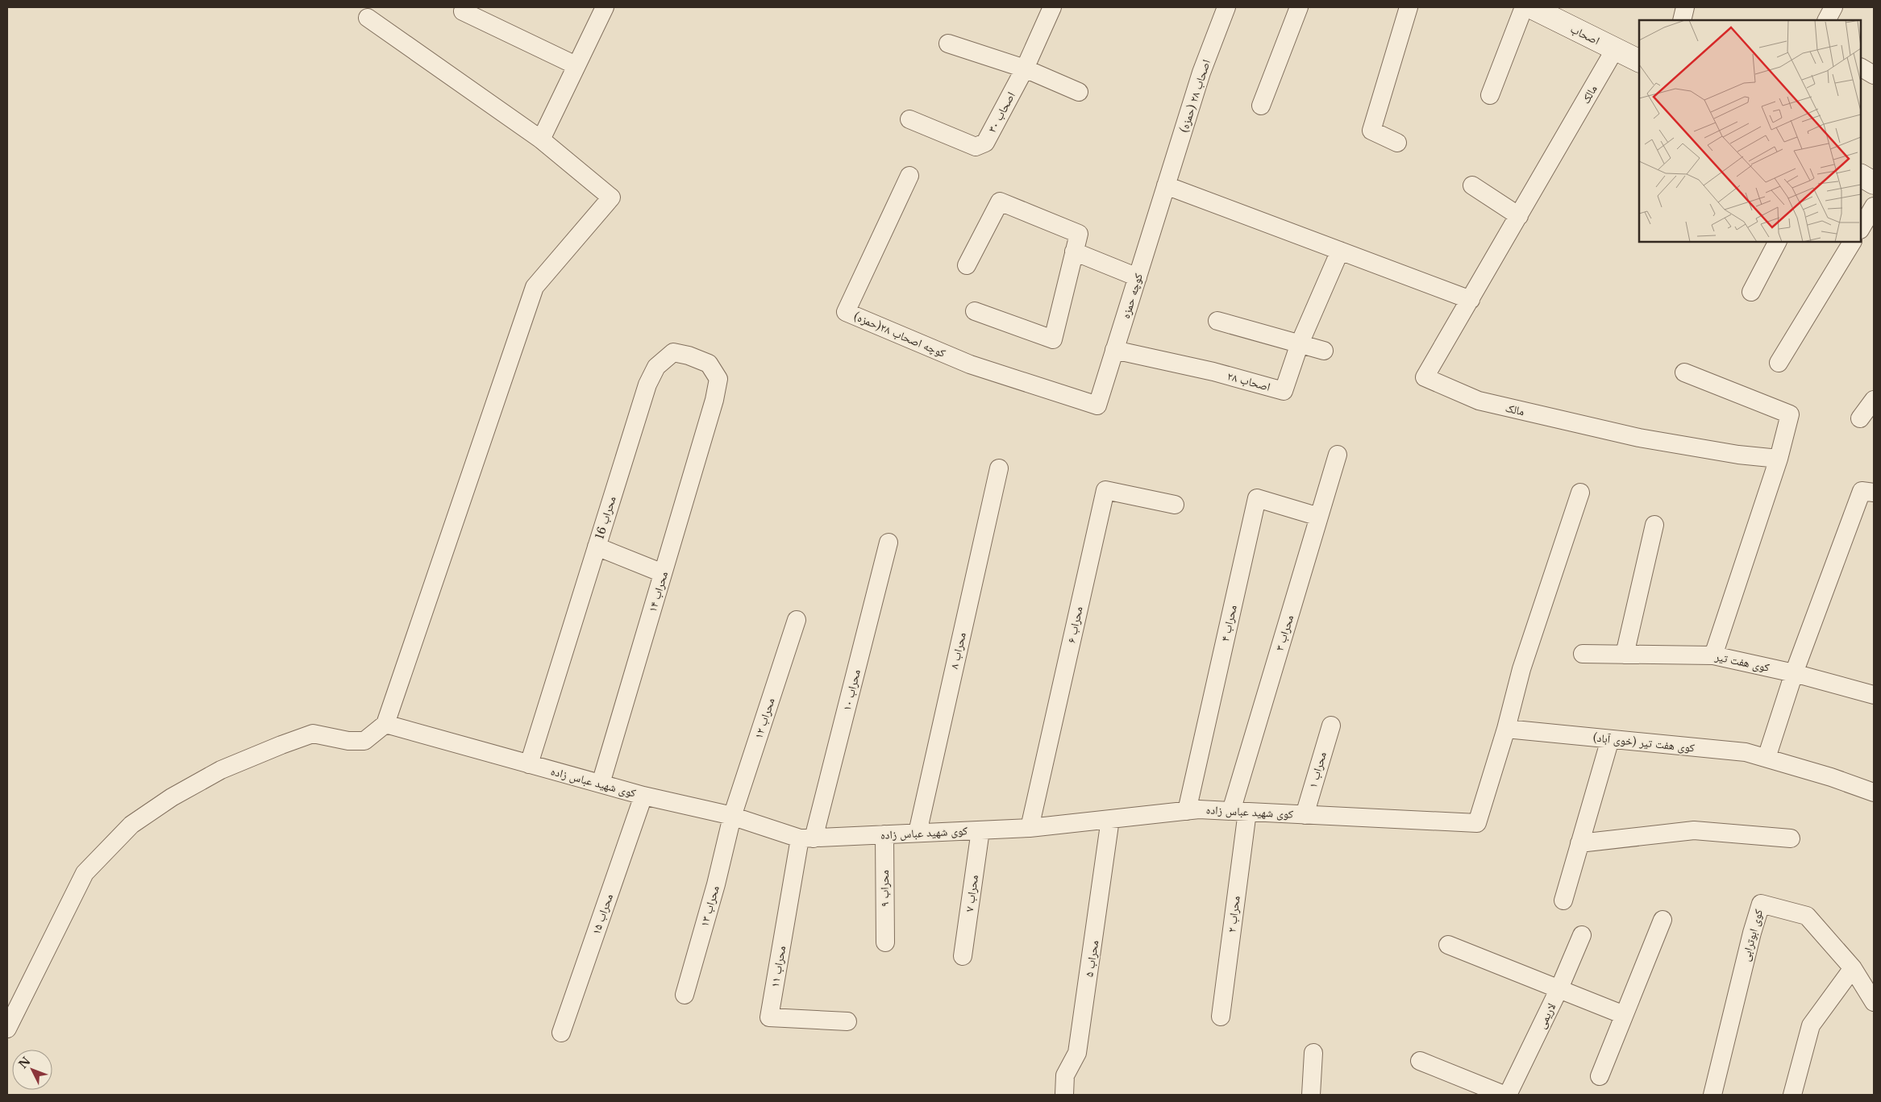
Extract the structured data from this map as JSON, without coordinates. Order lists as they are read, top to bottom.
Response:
{
  "streets": {
    "main road": ["اصحاب"],
    "street": [
      "مالک",
      "اصحاب ۲۸ (حمزه)",
      "اصحاب ۳۰",
      "کوچه حمزه",
      "کوچه اصحاب ۲۸(حمزه)",
      "اصحاب ۲۸",
      "محراب 16",
      "محراب ۱۴",
      "محراب ۴",
      "محراب ۶",
      "محراب ۳",
      "محراب ۸",
      "کوی هفت تیر",
      "محراب ۱۰",
      "محراب ۱۲",
      "کوی هفت تیر (خوی آباد)",
      "محراب ۱",
      "کوی شهید عباس زاده",
      "محراب ۹",
      "محراب ۷",
      "محراب ۱۳",
      "محراب ۱۵",
      "محراب ۲",
      "کوی ابوترابی",
      "محراب ۵",
      "محراب ۱۱",
      "لاریمی"
    ]
  },
  "crossings": [
    ["اصحاب", "مالک"],
    ["اصحاب ۲۸ (حمزه)", "کوچه حمزه"],
    ["کوچه حمزه", "کوچه اصحاب ۲۸(حمزه)"],
    ["کوچه حمزه", "اصحاب ۲۸"],
    ["محراب 16", "محراب ۱۴"],
    ["محراب 16", "کوی شهید عباس زاده"],
    ["محراب ۱۴", "کوی شهید عباس زاده"],
    ["محراب ۴", "محراب ۳"],
    ["محراب ۴", "کوی شهید عباس زاده"],
    ["محراب ۶", "کوی شهید عباس زاده"],
    ["محراب ۳", "کوی شهید عباس زاده"],
    ["محراب ۳", "محراب ۲"],
    ["محراب ۸", "کوی شهید عباس زاده"],
    ["محراب ۱۰", "کوی شهید عباس زاده"],
    ["محراب ۱۰", "محراب ۱۱"],
    ["محراب ۱۲", "کوی شهید عباس زاده"],
    ["محراب ۱۲", "محراب ۱۳"],
    ["کوی هفت تیر (خوی آباد)", "کوی شهید عباس زاده"],
    ["محراب ۱", "کوی شهید عباس زاده"],
    ["کوی شهید عباس زاده", "محراب ۹"],
    ["کوی شهید عباس زاده", "محراب ۷"],
    ["کوی شهید عباس زاده", "محراب ۱۳"],
    ["کوی شهید عباس زاده", "محراب ۱۵"],
    ["کوی شهید عباس زاده", "محراب ۲"],
    ["کوی شهید عباس زاده", "محراب ۵"],
    ["کوی شهید عباس زاده", "محراب ۱۱"]
  ],
  "north": "top left"
}
